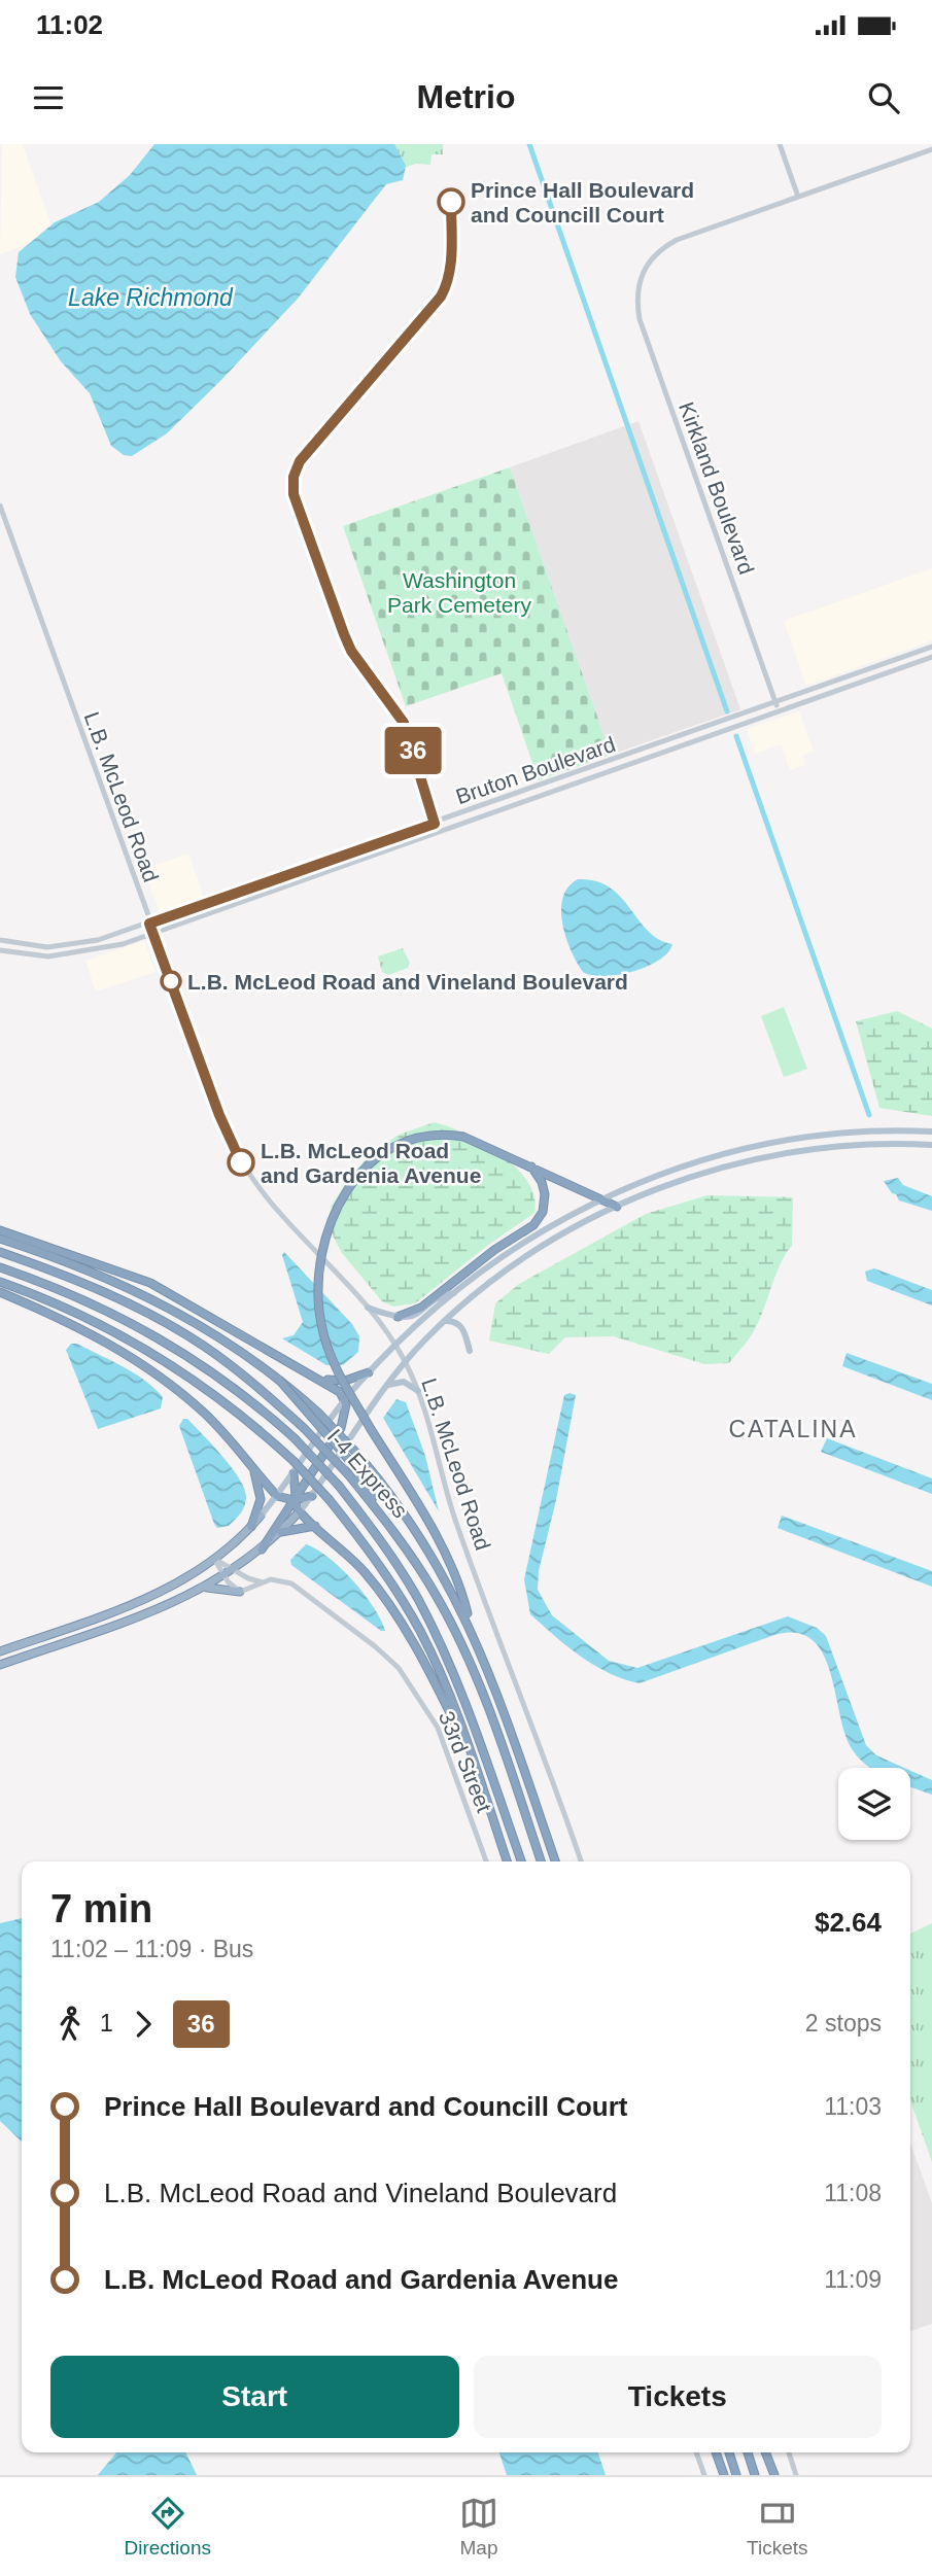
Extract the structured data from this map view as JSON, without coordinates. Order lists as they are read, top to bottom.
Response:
{
  "streets": {
    "highway": ["I-4 Express"],
    "street": [
      "Kirkland Boulevard",
      "Bruton Boulevard",
      "L.B. McLeod Road",
      "33rd Street"
    ]
  },
  "crossings": [
    ["Kirkland Boulevard", "Bruton Boulevard"],
    ["Bruton Boulevard", "L.B. McLeod Road"]
  ],
  "districts": ["CATALINA"],
  "water": ["Lake Richmond"],
  "parks": ["Washington Park Cemetery"],
  "places": ["Prince Hall Boulevard and Councill Court", "L.B. McLeod Road and Vineland Boulevard", "L.B. McLeod Road and Gardenia Avenue"],
  "lines": ["bus line 36"],
  "page": {
    "status": "11:02",
    "header": "Metrio",
    "on_map": "36",
    "heading": ["7 min", "11:02 – 11:09 · Bus", "$2.64"],
    "legs": ["1", "36", "2 stops"],
    "list": [
      {
        "name": "Prince Hall Boulevard and Councill Court",
        "value": "11:03"
      },
      {
        "name": "L.B. McLeod Road and Vineland Boulevard",
        "value": "11:08"
      },
      {
        "name": "L.B. McLeod Road and Gardenia Avenue",
        "value": "11:09"
      }
    ],
    "buttons": ["Start", "Tickets"],
    "tabs": ["Directions", "Map", "Tickets"]
  }
}
